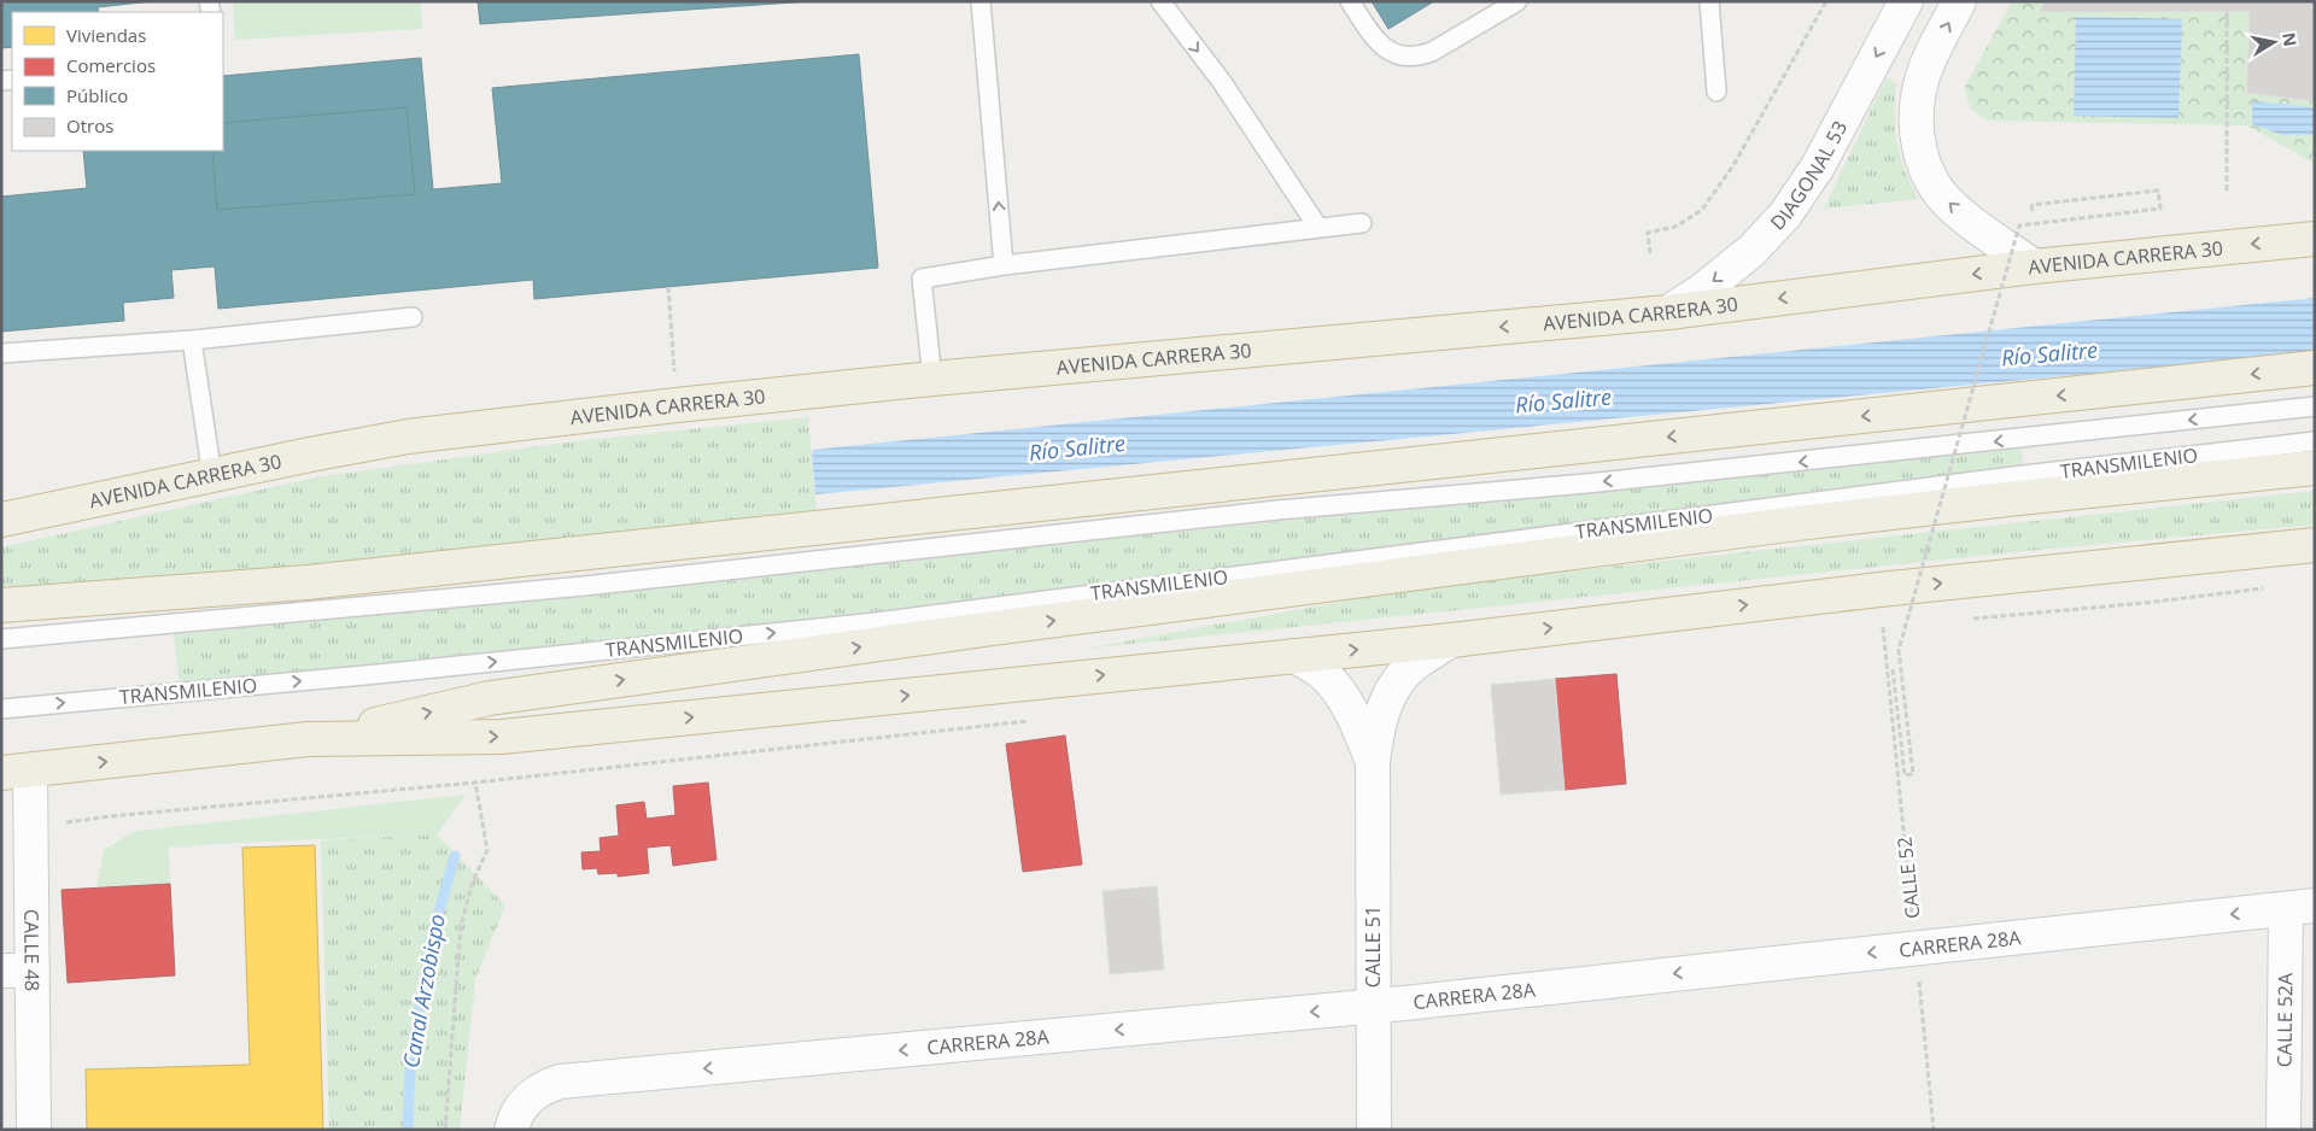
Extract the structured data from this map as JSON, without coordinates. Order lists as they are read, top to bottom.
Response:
{
  "streets": {
    "highway": ["AVENIDA CARRERA 30"],
    "street": [
      "DIAGONAL 53",
      "CARRERA 28A",
      "CALLE 51",
      "CALLE 48",
      "CALLE 52A"
    ],
    "lane": ["TRANSMILENIO"],
    "path": ["CALLE 52"]
  },
  "crossings": [
    ["DIAGONAL 53", "AVENIDA CARRERA 30"],
    ["CALLE 52", "CARRERA 28A"],
    ["CARRERA 28A", "CALLE 51"],
    ["CARRERA 28A", "CALLE 52A"]
  ],
  "one_way": ["DIAGONAL 53", "CARRERA 28A"],
  "water": ["Río Salitre", "Canal Arzobispo"],
  "legend": [
    "Viviendas",
    "Comercios",
    "Público",
    "Otros"
  ],
  "north": "right"
}
